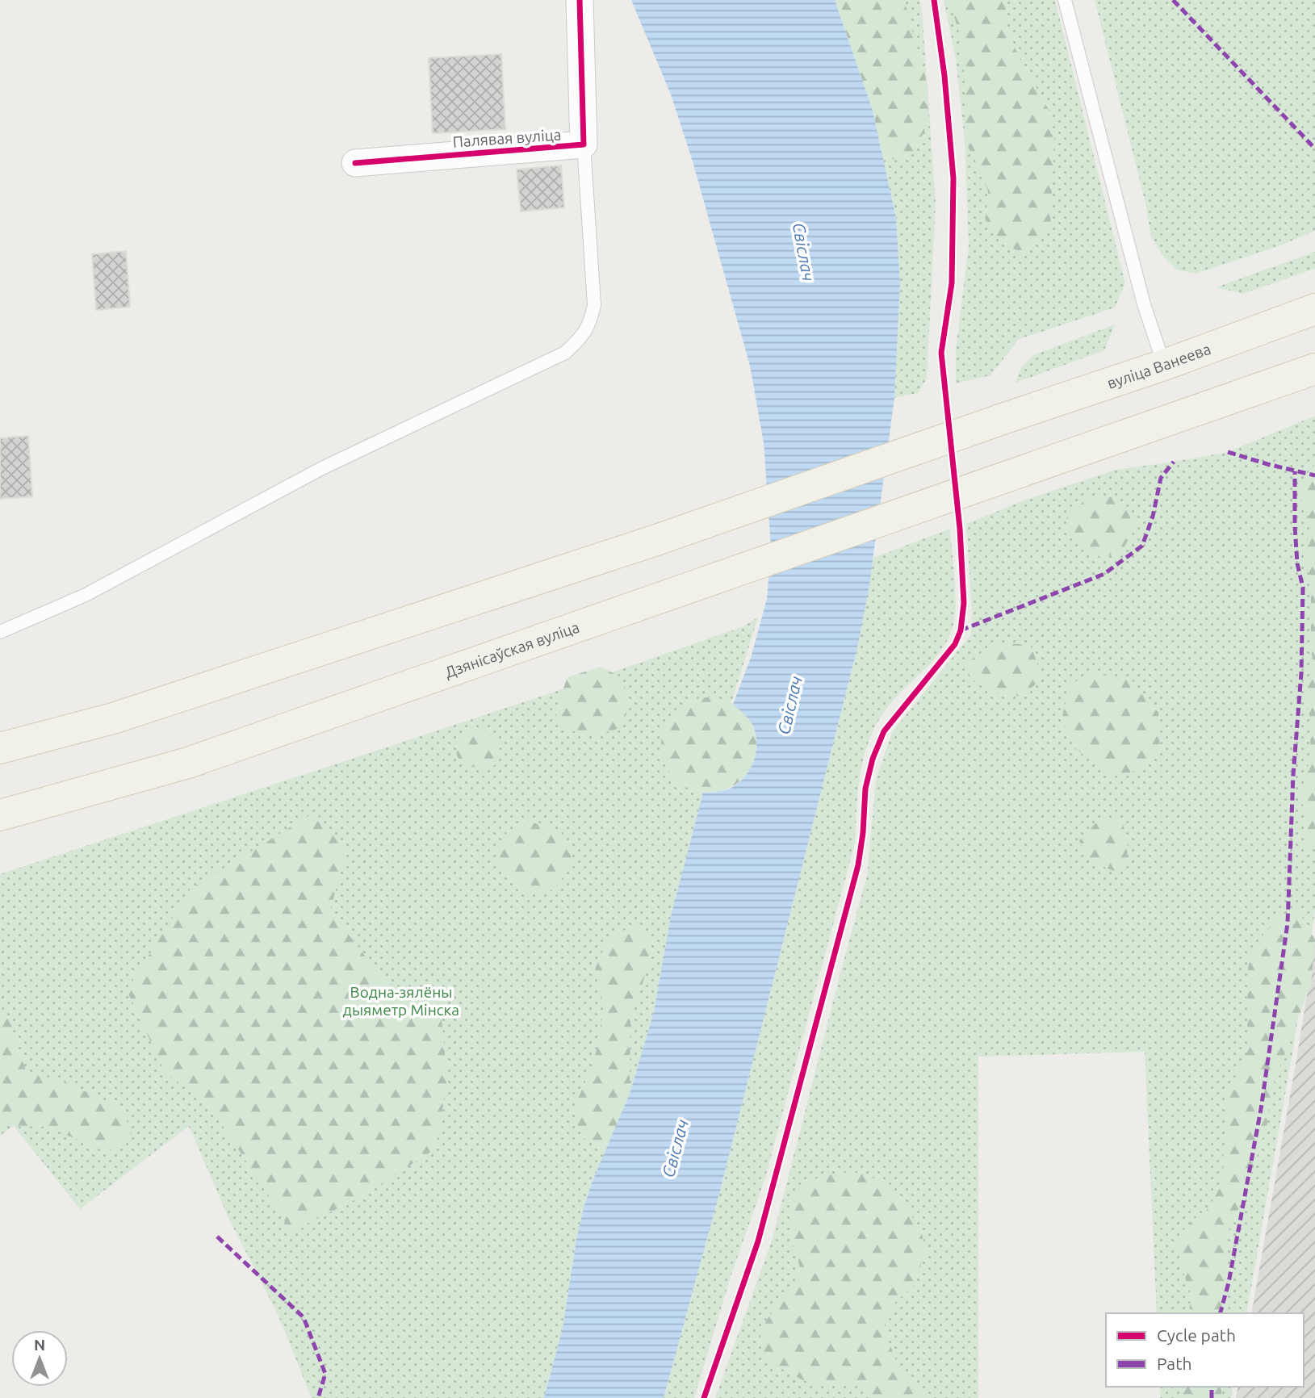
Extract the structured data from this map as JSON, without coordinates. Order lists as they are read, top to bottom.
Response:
{
  "streets": {
    "main road": ["вуліца Ванеева", "Дзянісаўская вуліца"],
    "street": ["Палявая вуліца"]
  },
  "water": ["Свіслач"],
  "parks": ["Водна-зялёны дыяметр Мінска"],
  "legend": ["Cycle path", "Path"],
  "north": "top"
}
